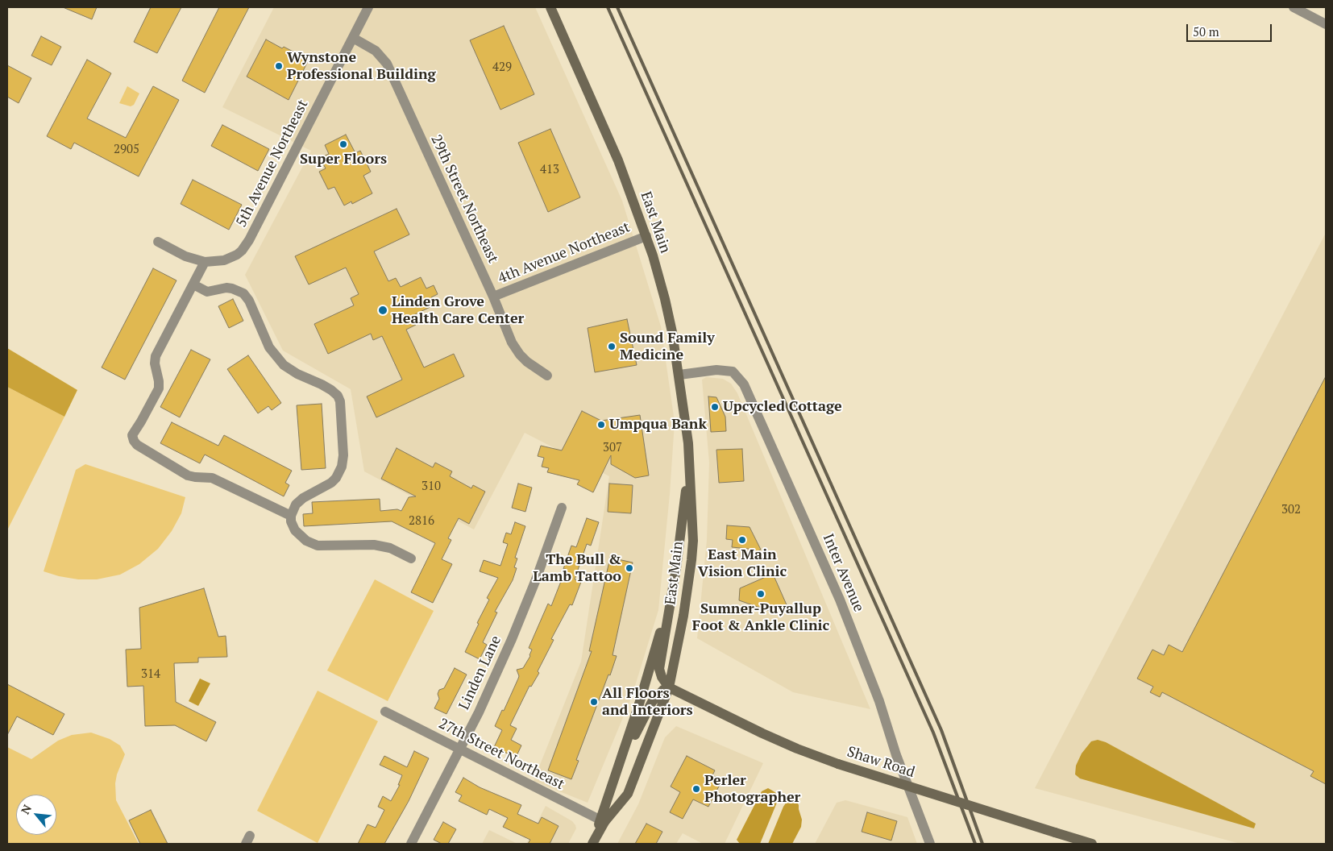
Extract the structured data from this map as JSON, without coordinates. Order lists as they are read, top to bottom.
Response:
{
  "streets": {
    "main road": ["East Main", "Shaw Road"],
    "street": [
      "5th Avenue Northeast",
      "29th Street Northeast",
      "4th Avenue Northeast",
      "Inter Avenue",
      "Linden Lane",
      "27th Street Northeast"
    ]
  },
  "crossings": [
    ["5th Avenue Northeast", "29th Street Northeast"],
    ["29th Street Northeast", "4th Avenue Northeast"],
    ["East Main", "4th Avenue Northeast"],
    ["East Main", "Inter Avenue"],
    ["East Main", "27th Street Northeast"],
    ["East Main", "Shaw Road"],
    ["Linden Lane", "27th Street Northeast"]
  ],
  "places": [
    "Wynstone Professional Building",
    "Super Floors",
    "Linden Grove Health Care Center",
    "Sound Family Medicine",
    "Upcycled Cottage",
    "Umpqua Bank",
    "East Main Vision Clinic",
    "The Bull & Lamb Tattoo",
    "Sumner-Puyallup Foot & Ankle Clinic",
    "All Floors and Interiors",
    "Perler Photographer"
  ],
  "house_numbers": [
    "429",
    "2905",
    "413",
    "307",
    "310",
    "302",
    "2816",
    "314"
  ],
  "scale_bar": "50 m",
  "north": "top left"
}
